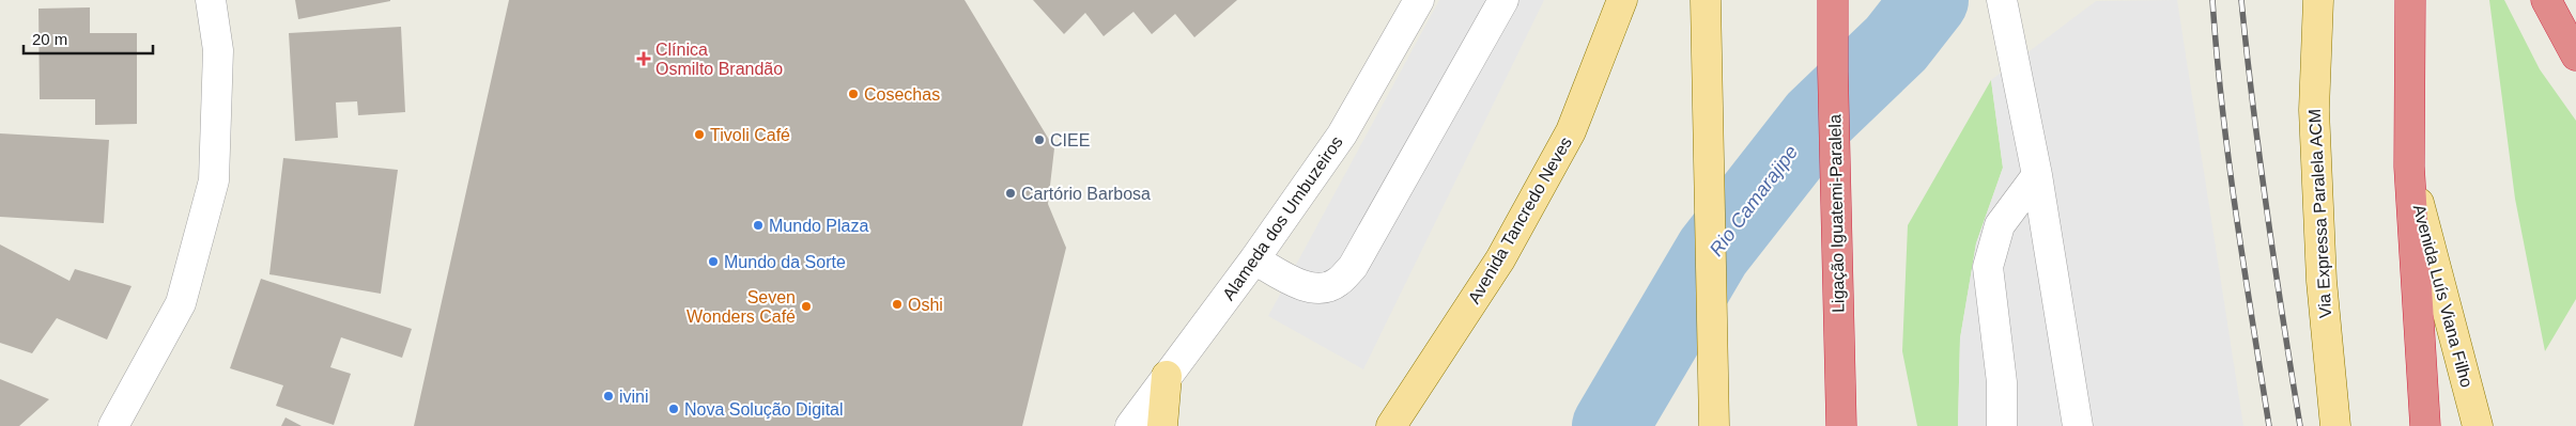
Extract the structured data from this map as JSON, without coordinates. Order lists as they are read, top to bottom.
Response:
{
  "streets": {
    "highway": ["Ligação Iguatemi-Paralela"],
    "main road": ["Via Expressa Paralela ACM", "Avenida Tancredo Neves", "Avenida Luís Viana Filho"],
    "street": ["Alameda dos Umbuzeiros"]
  },
  "water": ["Rio Camarajipe"],
  "places": {
    "health": ["Clínica Osmilto Brandão"],
    "other": [
      "Cosechas",
      "Tivoli Café",
      "CIEE",
      "Cartório Barbosa",
      "Mundo Plaza",
      "Mundo da Sorte",
      "Oshi",
      "Seven Wonders Café",
      "ivini",
      "Nova Solução Digital"
    ]
  },
  "scale_bar": "20 m"
}
